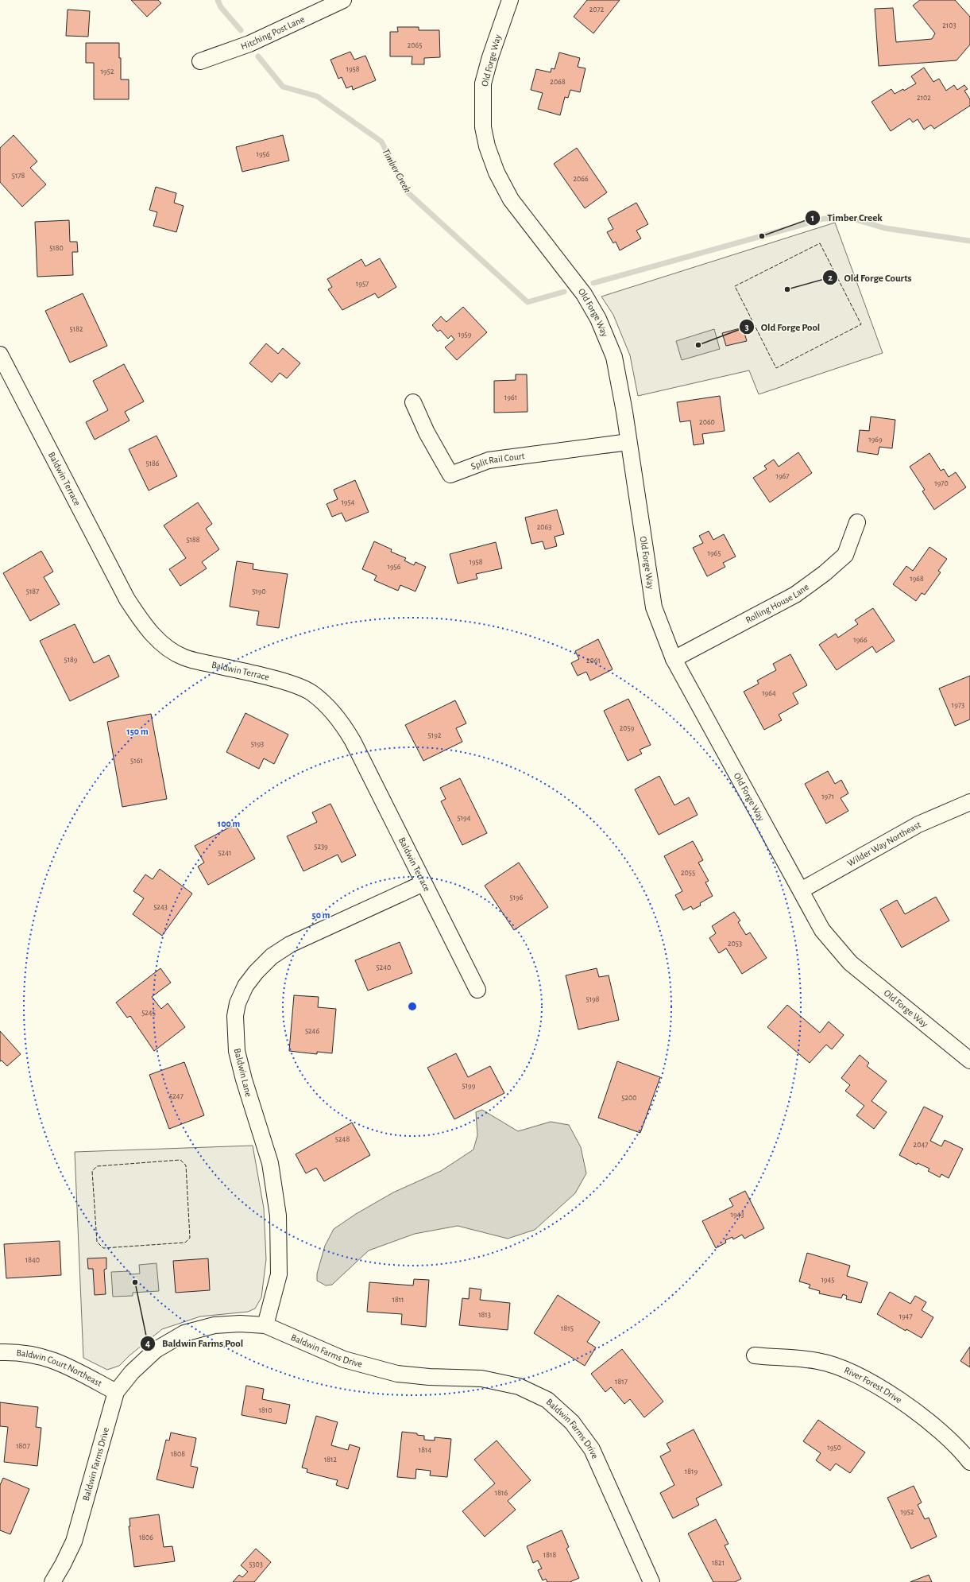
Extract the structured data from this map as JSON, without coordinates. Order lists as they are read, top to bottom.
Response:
{
  "streets": {
    "street": [
      "Hitching Post Lane",
      "Old Forge Way",
      "Split Rail Court",
      "Baldwin Terrace",
      "Rolling House Lane",
      "Wilder Way Northeast",
      "Baldwin Lane",
      "Baldwin Farms Drive",
      "Baldwin Court Northeast",
      "River Forest Drive"
    ]
  },
  "crossings": [
    ["Old Forge Way", "Split Rail Court"],
    ["Old Forge Way", "Rolling House Lane"],
    ["Old Forge Way", "Wilder Way Northeast"],
    ["Baldwin Terrace", "Baldwin Lane"],
    ["Baldwin Lane", "Baldwin Farms Drive"],
    ["Baldwin Farms Drive", "Baldwin Court Northeast"]
  ],
  "water": ["Timber Creek"],
  "places": [
    "Timber Creek",
    "Old Forge Courts",
    "Old Forge Pool",
    "Baldwin Farms Pool"
  ],
  "house_numbers": [
    "2072",
    "2103",
    "2065",
    "1958",
    "1952",
    "2068",
    "2102",
    "1956",
    "5178",
    "2066",
    "5180",
    "1957",
    "5182",
    "1959",
    "1961",
    "2060",
    "1969",
    "5186",
    "1967",
    "1970",
    "1954",
    "2063",
    "5188",
    "1965",
    "1958",
    "1956",
    "1968",
    "5187",
    "5190",
    "1966",
    "5189",
    "2061",
    "1964",
    "1973",
    "2059",
    "5192",
    "5193",
    "5161",
    "1971",
    "5194",
    "5239",
    "5241",
    "2055",
    "5196",
    "5243",
    "2053",
    "5240",
    "5198",
    "5245",
    "5246",
    "5199",
    "5247",
    "5200",
    "5248",
    "2047",
    "1943",
    "1840",
    "1945",
    "1811",
    "1813",
    "1947",
    "1815",
    "1817",
    "1810",
    "1807",
    "1950",
    "1814",
    "1808",
    "1812",
    "1819",
    "1816",
    "1952",
    "1806",
    "1818",
    "1821",
    "5303"
  ],
  "rings": ["150 m", "100 m", "50 m"]
}
